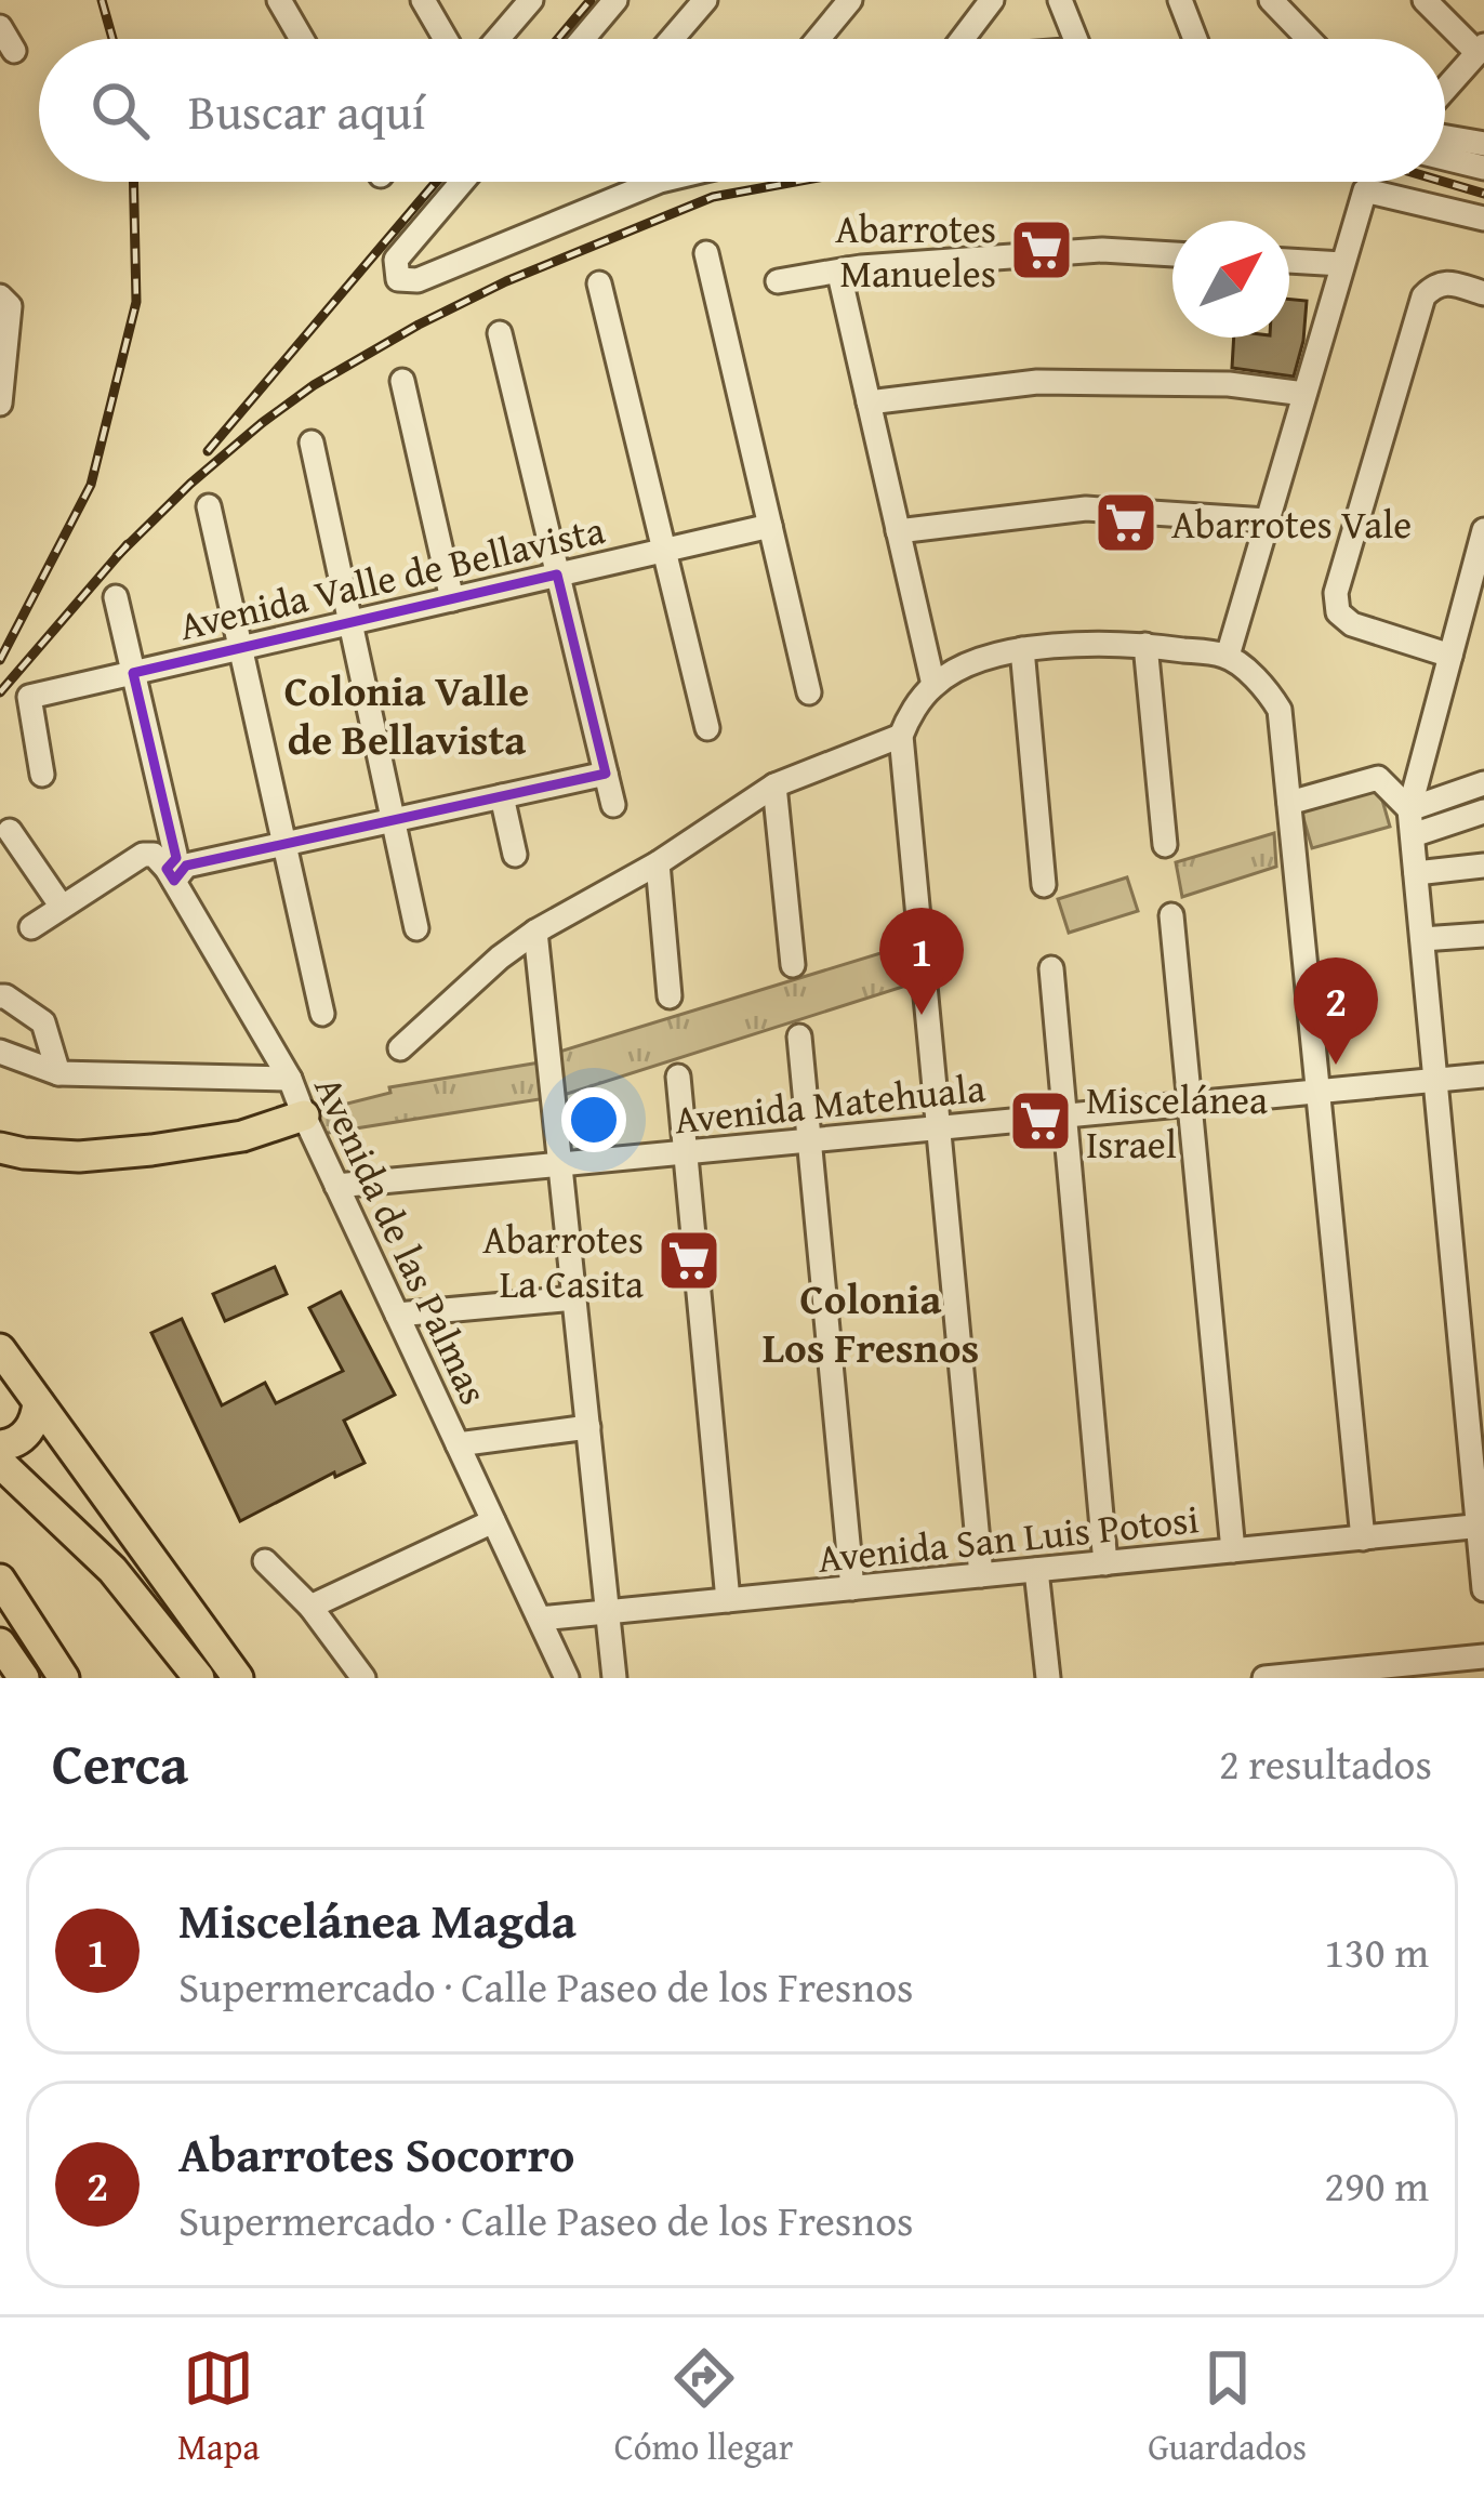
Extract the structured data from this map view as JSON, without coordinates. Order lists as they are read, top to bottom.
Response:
{
  "streets": {
    "street": [
      "Avenida Valle de Bellavista",
      "Avenida Matehuala",
      "Avenida de las Palmas",
      "Avenida San Luis Potosi"
    ]
  },
  "crossings": [
    ["Avenida Matehuala", "Avenida de las Palmas"],
    ["Avenida de las Palmas", "Avenida San Luis Potosi"]
  ],
  "districts": ["Colonia Valle de Bellavista", "Colonia Los Fresnos"],
  "places": {
    "supermarket": [
      "Abarrotes Manueles",
      "Abarrotes Vale",
      "Miscelánea Israel",
      "Abarrotes La Casita"
    ]
  },
  "north": "top right",
  "page": {
    "search": "Buscar aquí",
    "pins": ["1", "2"],
    "heading": ["Cerca", "2 resultados"],
    "list": [
      {
        "mark": "1",
        "name": "Miscelánea Magda",
        "note": "Supermercado · Calle Paseo de los Fresnos",
        "value": "130 m"
      },
      {
        "mark": "2",
        "name": "Abarrotes Socorro",
        "note": "Supermercado · Calle Paseo de los Fresnos",
        "value": "290 m"
      }
    ],
    "nav": ["Mapa", "Cómo llegar", "Guardados"]
  }
}
